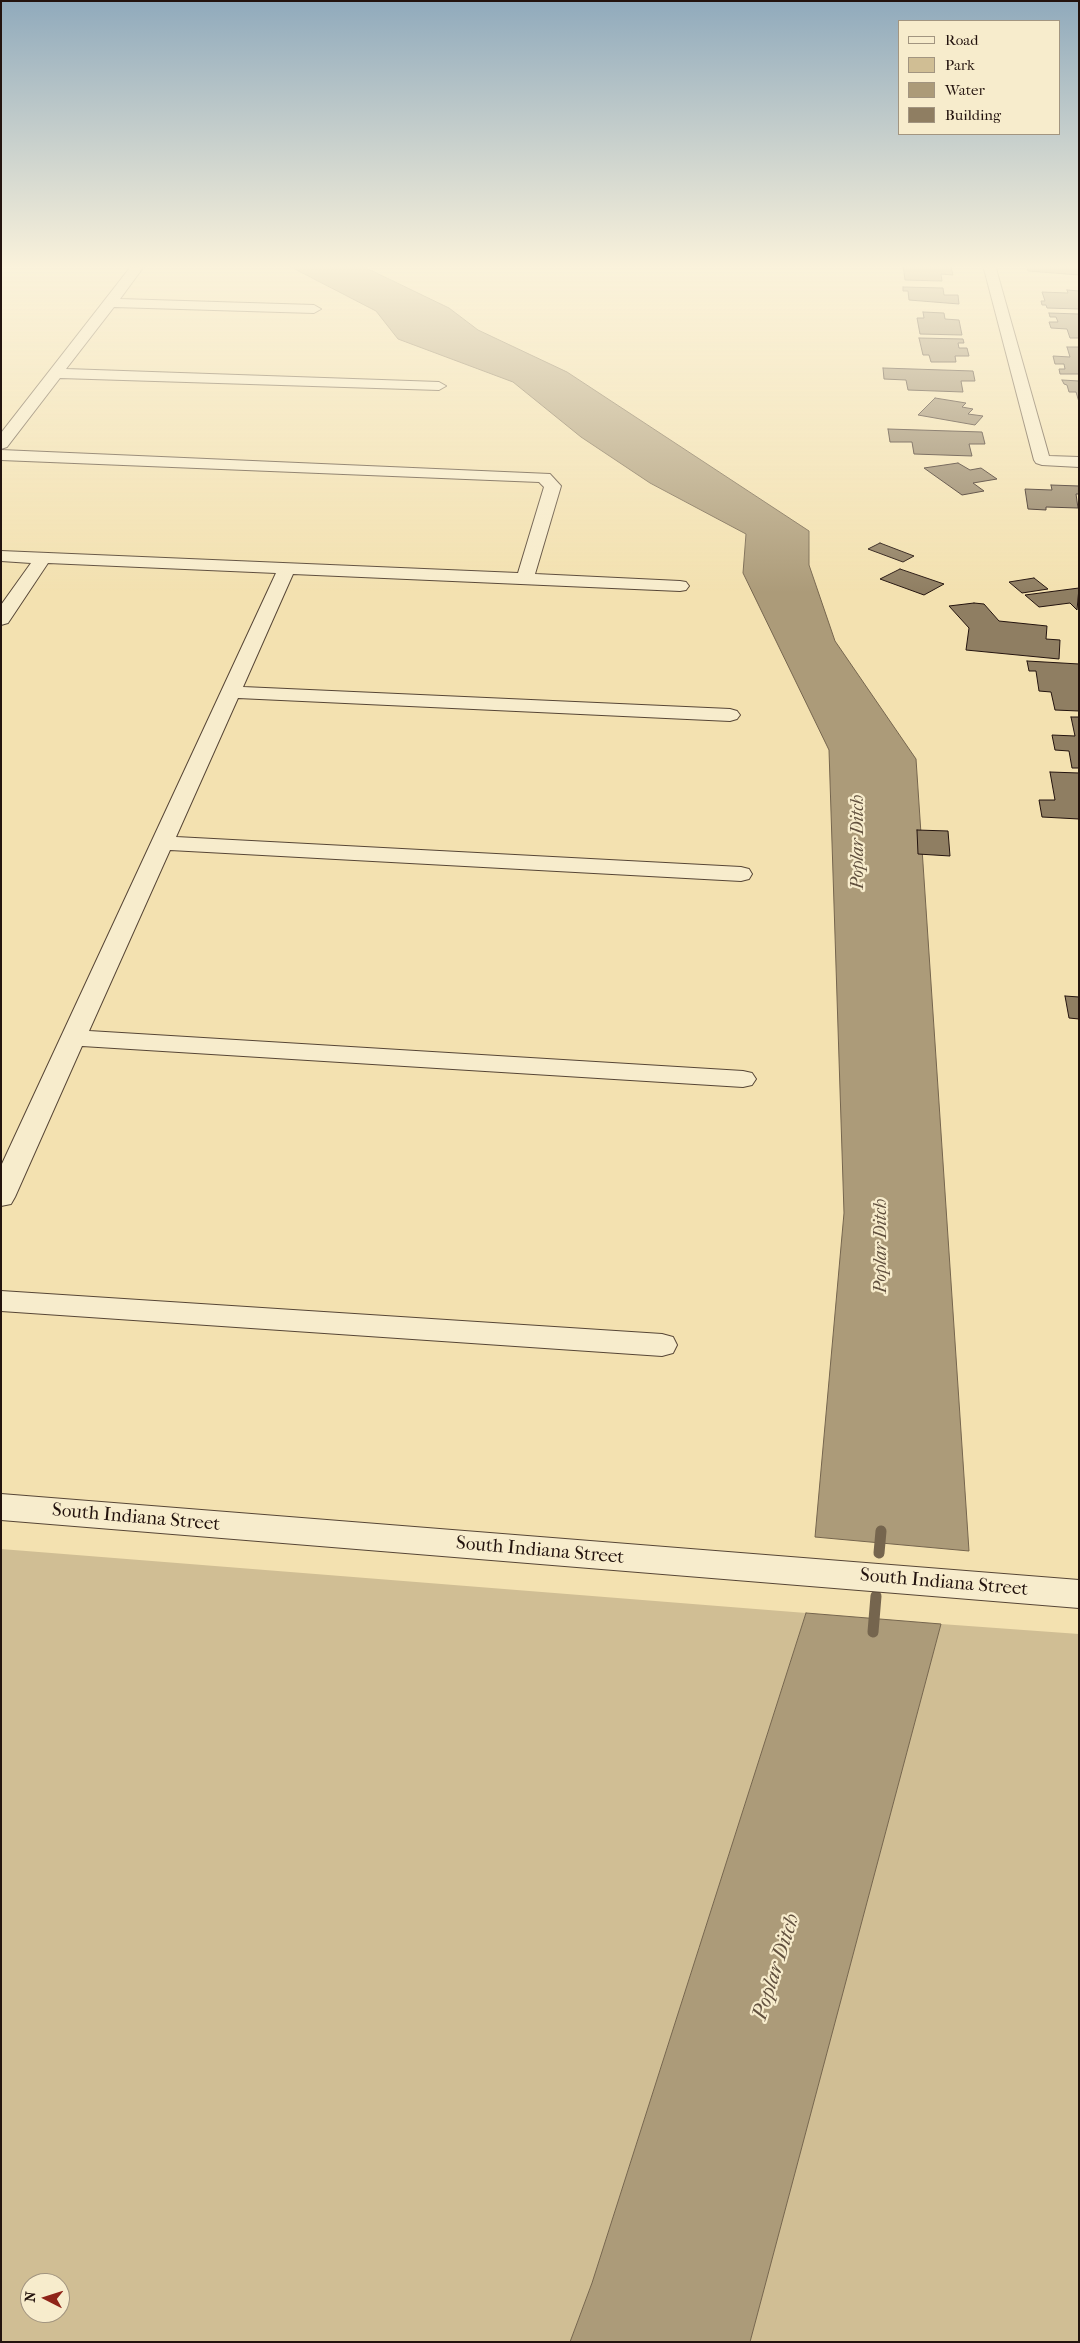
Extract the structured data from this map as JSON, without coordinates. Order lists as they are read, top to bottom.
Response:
{
  "streets": {
    "street": ["South Indiana Street"]
  },
  "water": ["Poplar Ditch"],
  "legend": [
    "Road",
    "Park",
    "Water",
    "Building"
  ],
  "north": "left"
}
